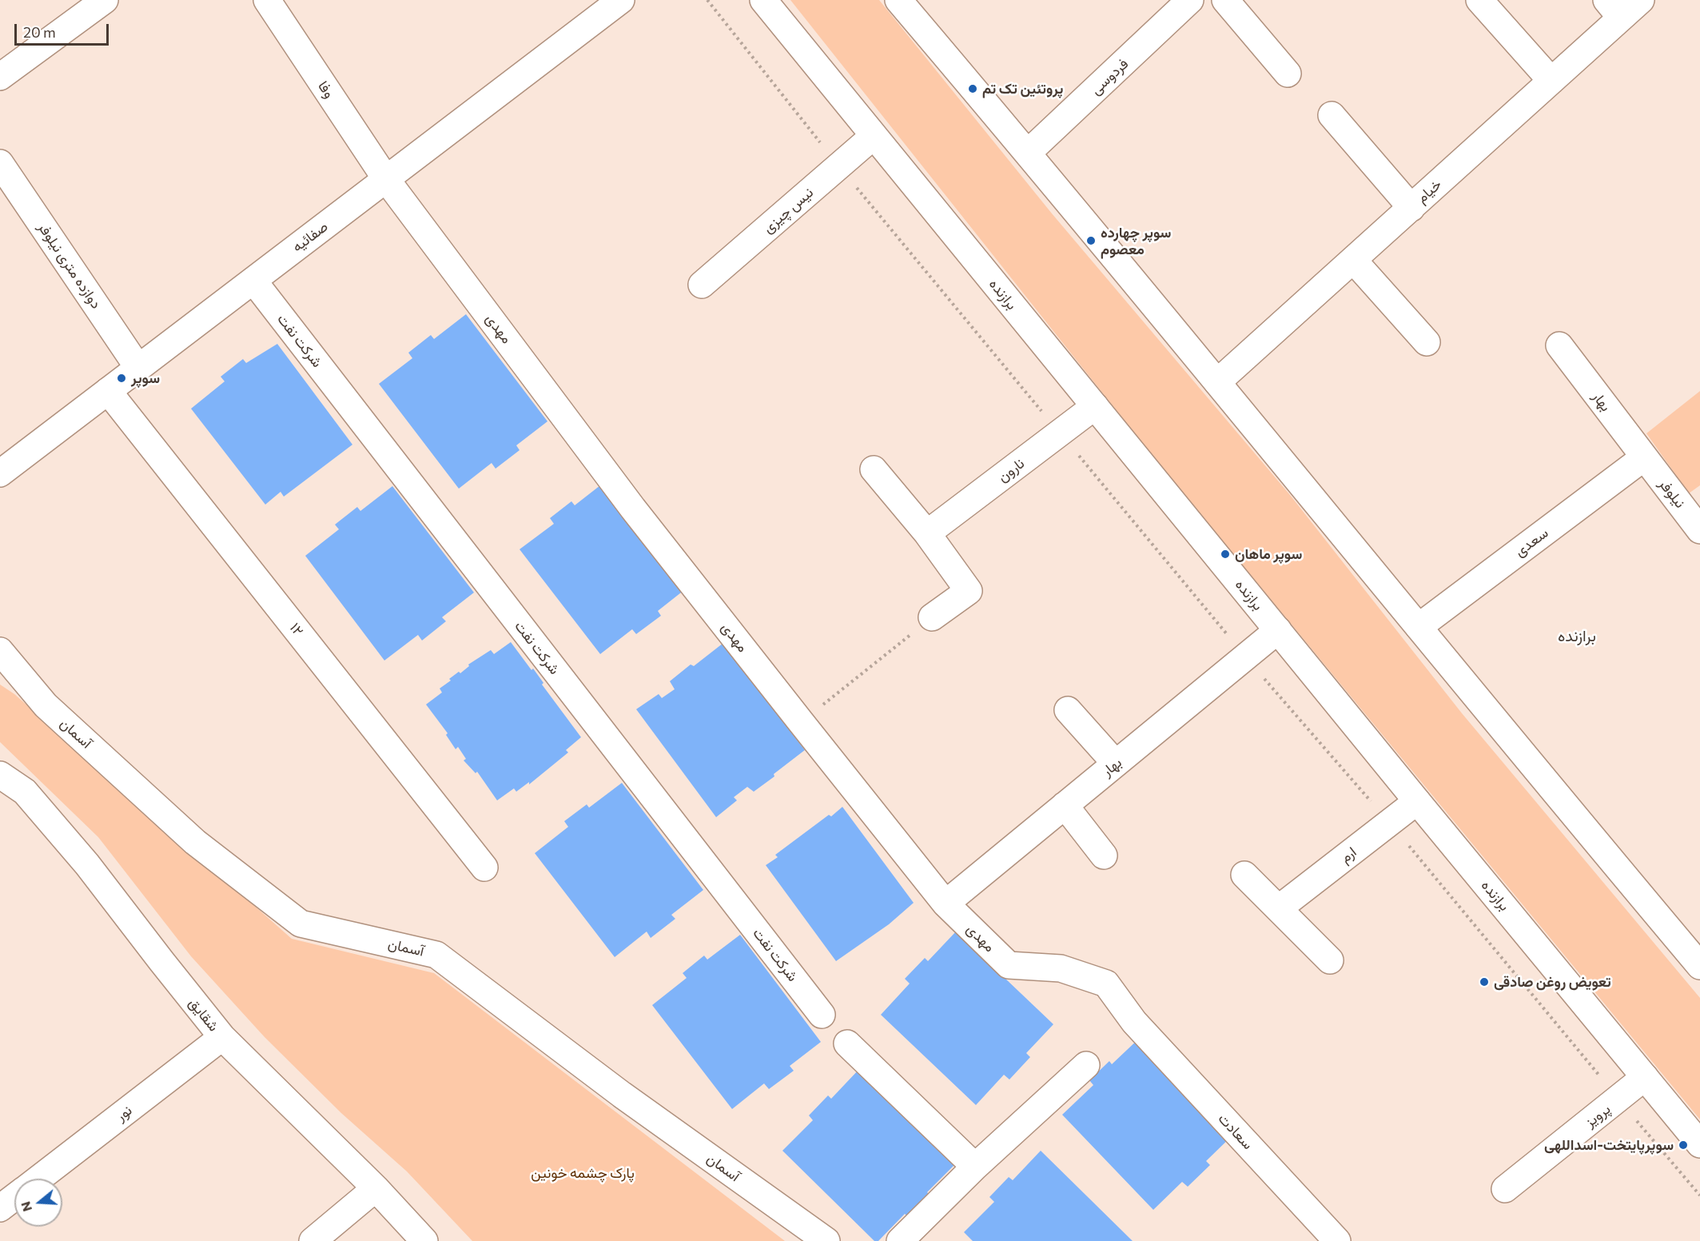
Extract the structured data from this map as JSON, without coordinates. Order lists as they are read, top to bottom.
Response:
{
  "streets": {
    "street": [
      "فردوسی",
      "وفا",
      "خیام",
      "نیس چیزی",
      "صفائیه",
      "دوازده متری نیلوفر",
      "برازنده",
      "مهدی",
      "شرکت نفت",
      "بهار",
      "نارون",
      "نیلوفر",
      "سعدی",
      "۱۲",
      "آسمان",
      "ارم",
      "شقایق",
      "نور",
      "پرویز",
      "سعادت"
    ]
  },
  "crossings": [
    ["وفا", "صفائیه"],
    ["وفا", "مهدی"],
    ["نیس چیزی", "برازنده"],
    ["صفائیه", "دوازده متری نیلوفر"],
    ["صفائیه", "مهدی"],
    ["صفائیه", "شرکت نفت"],
    ["صفائیه", "۱۲"],
    ["برازنده", "بهار"],
    ["برازنده", "نارون"],
    ["برازنده", "ارم"],
    ["برازنده", "پرویز"],
    ["مهدی", "بهار"],
    ["مهدی", "سعادت"],
    ["بهار", "نیلوفر"],
    ["بهار", "سعدی"],
    ["نیلوفر", "سعدی"],
    ["شقایق", "نور"]
  ],
  "districts": ["برازنده"],
  "parks": ["پارک چشمه خونین"],
  "places": [
    "پروتئین تک تم",
    "سوپر چهارده معصوم",
    "سوپر",
    "سوپر ماهان",
    "تعویض روغن صادقی",
    "سوپرپایتخت-اسداللهی"
  ],
  "scale_bar": "20 m",
  "north": "left"
}
